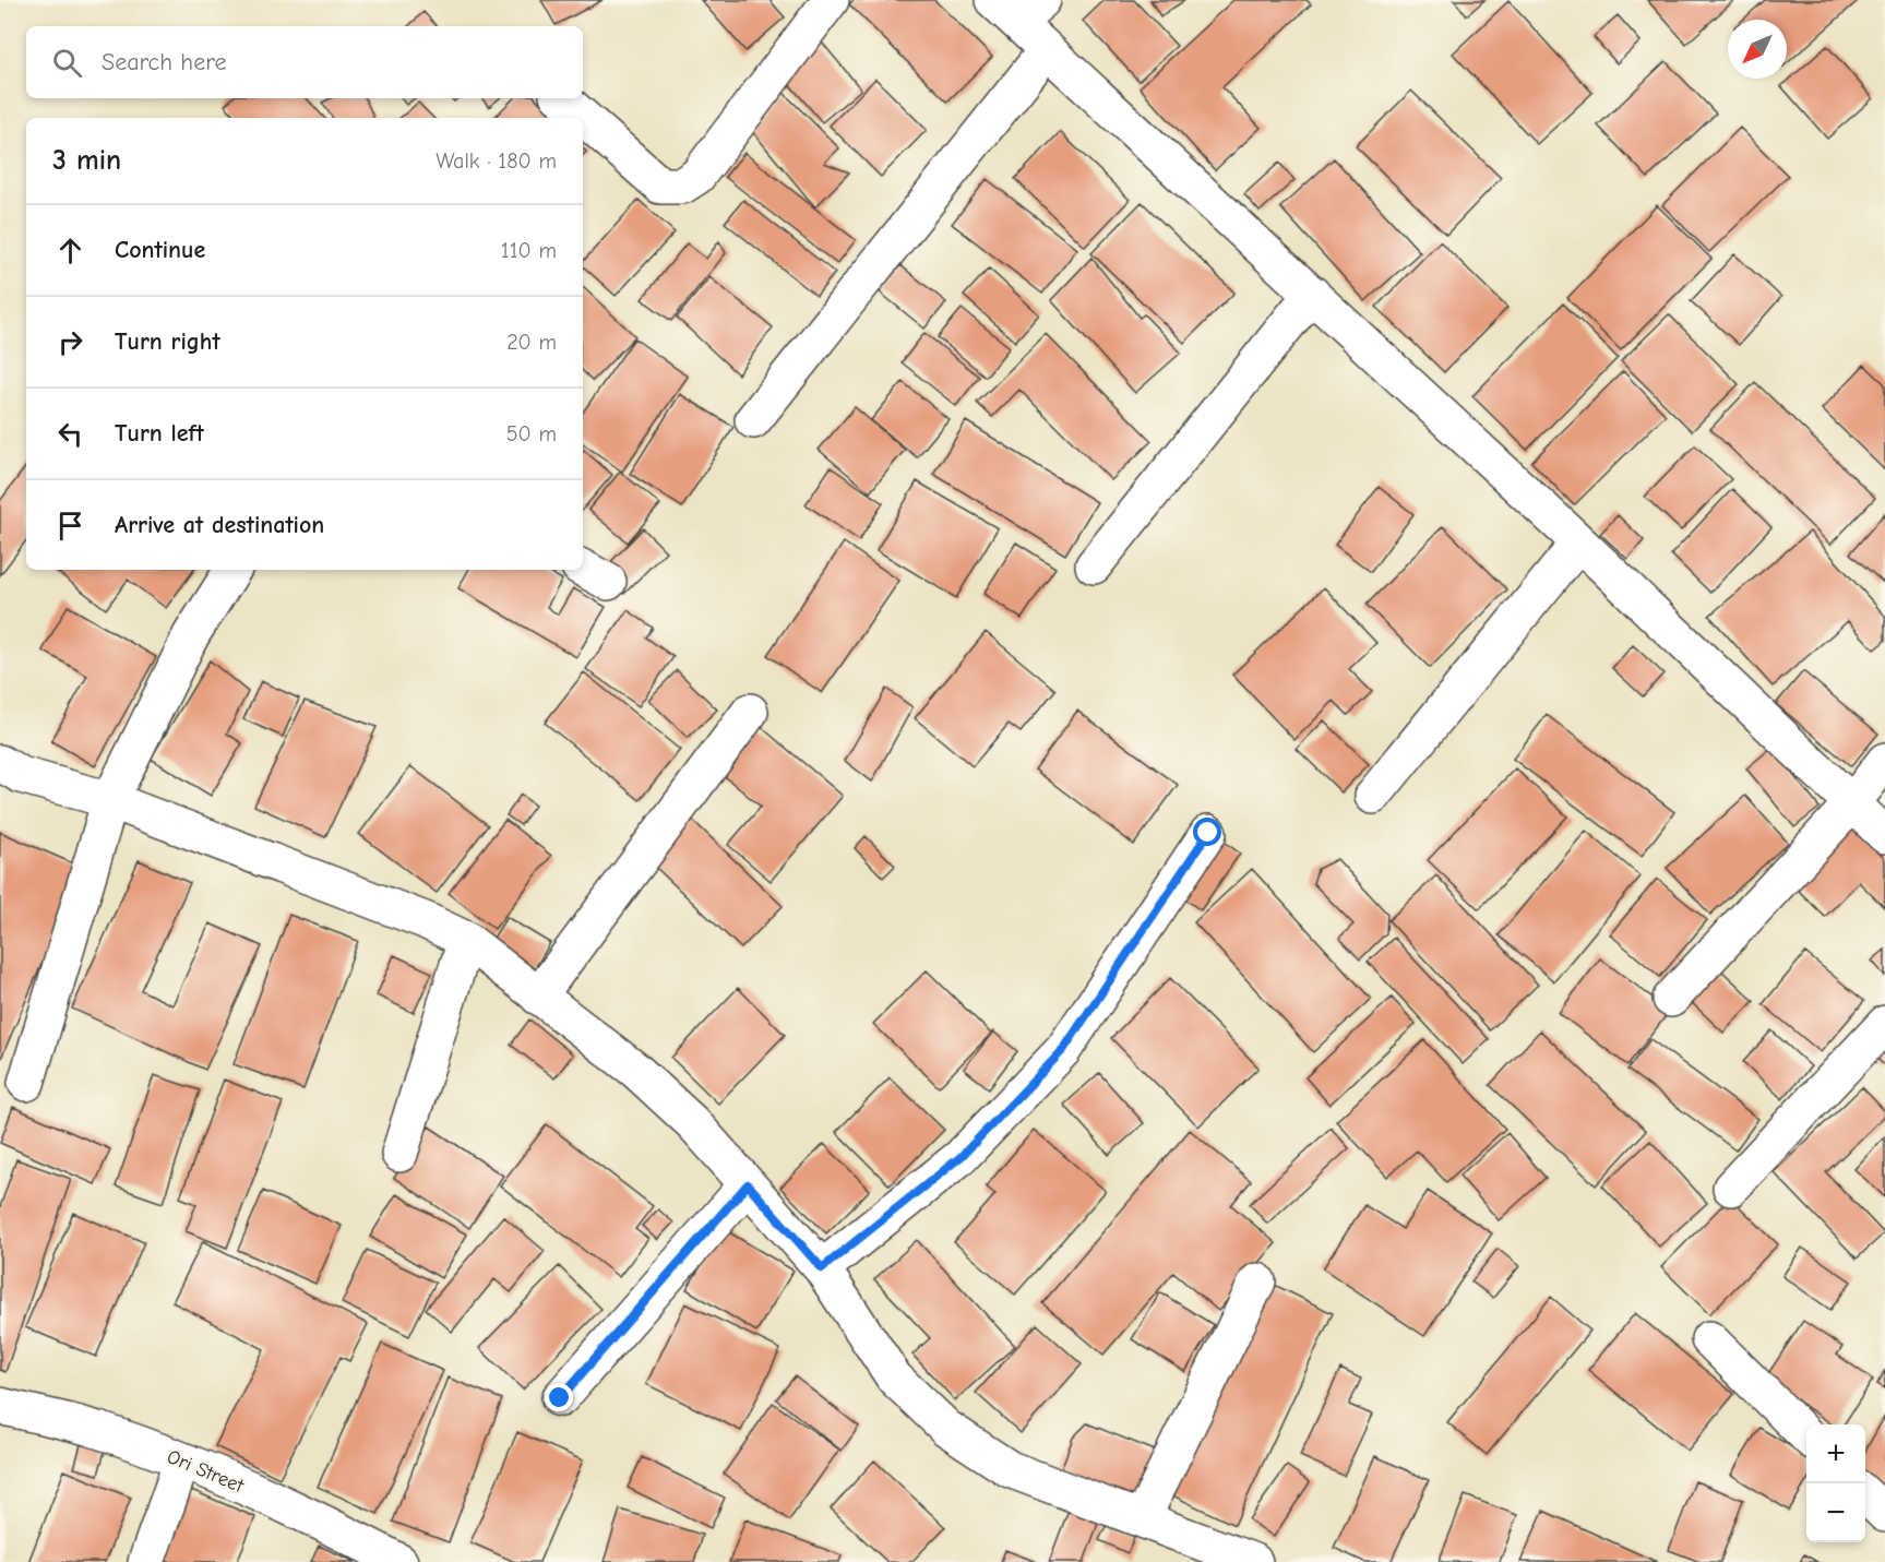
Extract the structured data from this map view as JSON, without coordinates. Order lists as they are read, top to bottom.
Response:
{
  "streets": {
    "street": ["Ori Street"]
  },
  "north": "bottom left",
  "page": {
    "search": "Search here",
    "heading": ["3 min", "Walk · 180 m"],
    "list": [
      ["Continue", "110 m"],
      ["Turn right", "20 m"],
      ["Turn left", "50 m"],
      "Arrive at destination"
    ],
    "map_buttons": ["+", "−"]
  }
}
